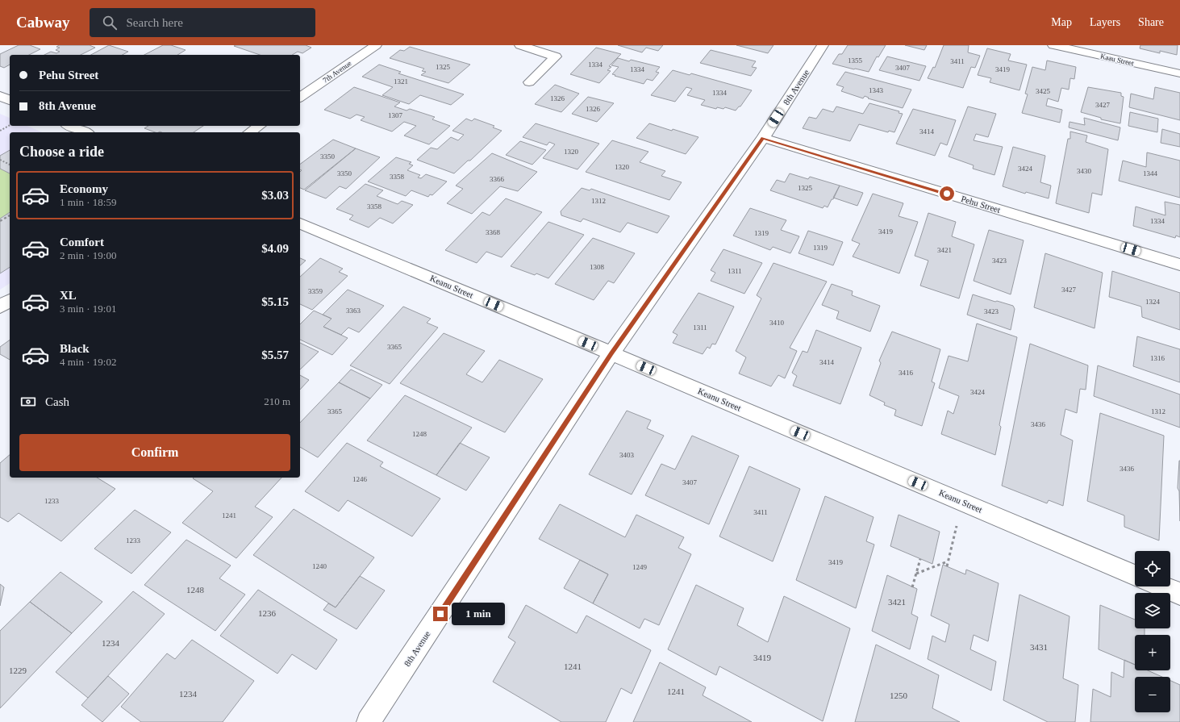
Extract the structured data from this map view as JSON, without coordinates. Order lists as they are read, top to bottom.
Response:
{
  "streets": {
    "street": [
      "Kaau Street",
      "7th Avenue",
      "8th Avenue",
      "Pehu Street",
      "Keanu Street"
    ]
  },
  "crossings": [
    ["8th Avenue", "Pehu Street"],
    ["8th Avenue", "Keanu Street"]
  ],
  "house_numbers": [
    "1355",
    "3411",
    "1334",
    "1325",
    "3407",
    "1334",
    "3419",
    "1321",
    "1343",
    "3425",
    "1334",
    "1326",
    "3427",
    "1326",
    "1307",
    "3414",
    "1320",
    "3350",
    "1320",
    "3424",
    "3430",
    "3350",
    "1344",
    "3358",
    "3366",
    "1325",
    "1312",
    "3358",
    "1334",
    "3419",
    "3368",
    "1319",
    "1319",
    "3421",
    "3423",
    "1308",
    "1311",
    "3427",
    "3359",
    "1324",
    "3363",
    "3423",
    "3410",
    "1311",
    "3365",
    "1316",
    "3414",
    "3416",
    "3424",
    "3365",
    "1312",
    "3436",
    "1248",
    "3403",
    "3436",
    "1246",
    "3407",
    "1233",
    "3411",
    "1241",
    "1233",
    "3419",
    "1240",
    "1249",
    "1248",
    "3421",
    "1236",
    "1234",
    "3431",
    "3419",
    "1241",
    "1229",
    "1241",
    "1234",
    "1250"
  ],
  "page": {
    "header": "Cabway",
    "search": "Search here",
    "nav": ["Map", "Layers", "Share"],
    "banner": ["Pehu Street", "8th Avenue"],
    "heading": "Choose a ride",
    "list": [
      {
        "name": "Economy",
        "note": "1 min · 18:59",
        "value": "$3.03"
      },
      {
        "name": "Comfort",
        "note": "2 min · 19:00",
        "value": "$4.09"
      },
      {
        "name": "XL",
        "note": "3 min · 19:01",
        "value": "$5.15"
      },
      {
        "name": "Black",
        "note": "4 min · 19:02",
        "value": "$5.57"
      }
    ],
    "pay": ["Cash", "210 m"],
    "buttons": "Confirm",
    "map_buttons": ["+", "−"],
    "bubble": "1 min"
  }
}
